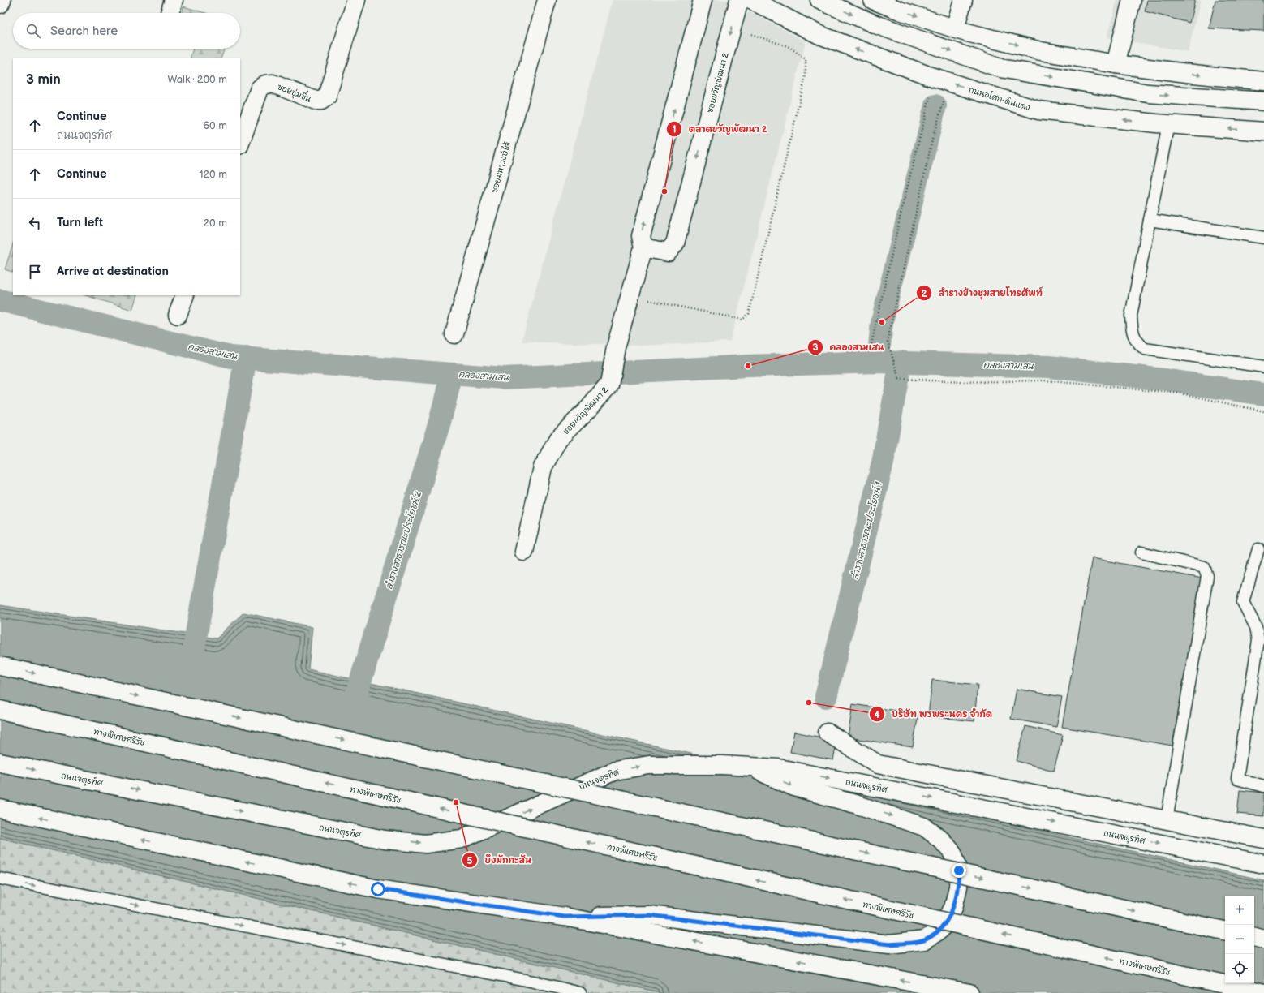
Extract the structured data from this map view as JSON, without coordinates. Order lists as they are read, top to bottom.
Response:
{
  "streets": {
    "main road": [
      "ซอยขวัญพัฒนา 2",
      "ซอยชุ่มชื่น",
      "ถนนอโศก-ดินแดง",
      "ซอยมหาวงษ์ใต้",
      "ทางพิเศษศรีรัช",
      "ถนนจตุรทิศ"
    ]
  },
  "water": ["คลองสามเสน", "ลํารางสาธารณะประโยชน์ 1", "ลํารางสาธารณะประโยชน์ 2"],
  "places": [
    "ตลาดขวัญพัฒนา 2",
    "ลำรางข้างชุมสายโทรศัพท์",
    "คลองสามเสน",
    "บริษัท พรพระนคร จำกัด",
    "บึงมักกะสัน"
  ],
  "page": {
    "search": "Search here",
    "heading": ["3 min", "Walk · 200 m"],
    "list": [
      ["Continue", "ถนนจตุรทิศ", "60 m"],
      ["Continue", "120 m"],
      ["Turn left", "20 m"],
      "Arrive at destination"
    ],
    "map_buttons": ["+", "−"]
  }
}
